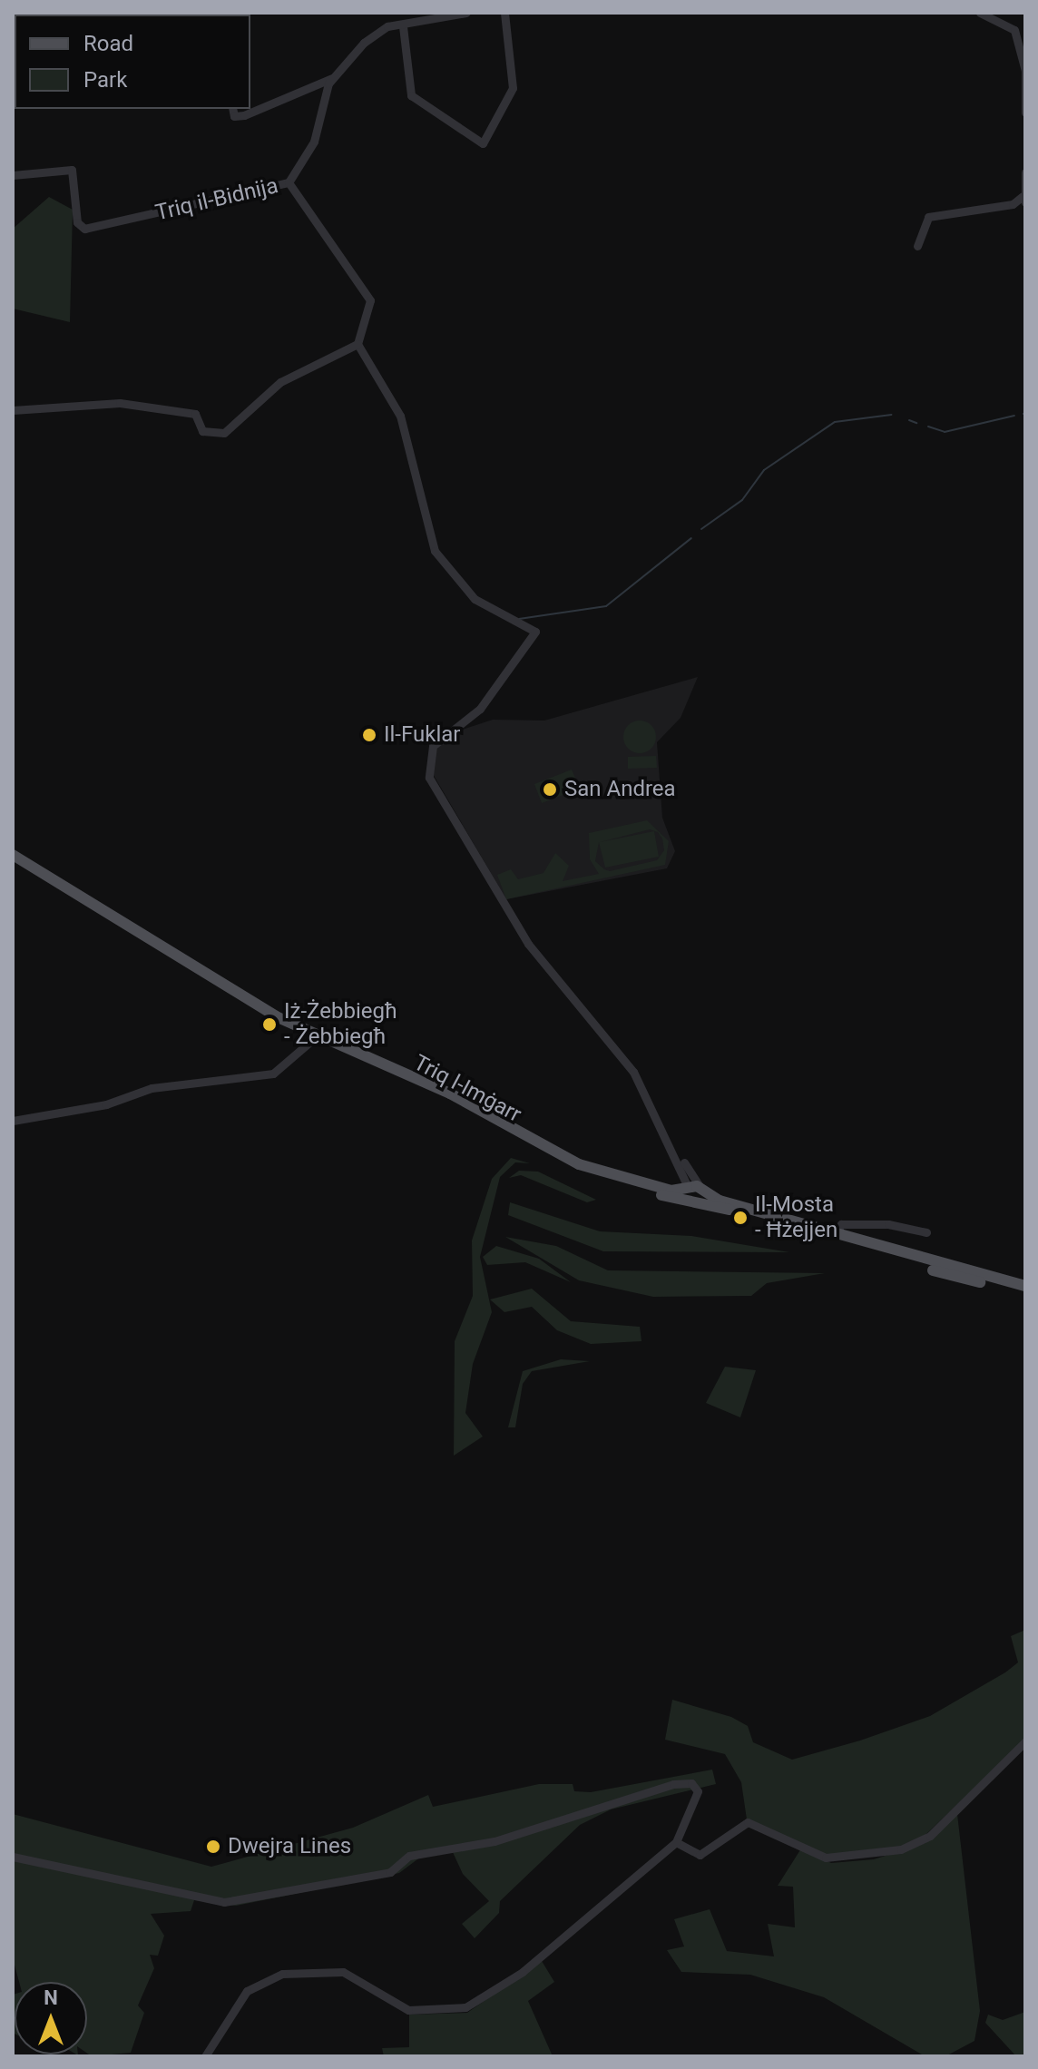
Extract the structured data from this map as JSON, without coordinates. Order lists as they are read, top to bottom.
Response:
{
  "streets": {
    "main road": ["Triq l-Imġarr"],
    "street": ["Triq il-Bidnija"]
  },
  "places": [
    "Il-Fuklar",
    "San Andrea",
    "Iż-Żebbiegħ - Żebbiegħ",
    "Il-Mosta - Ħżejjen",
    "Dwejra Lines"
  ],
  "legend": ["Road", "Park"],
  "north": "top"
}
